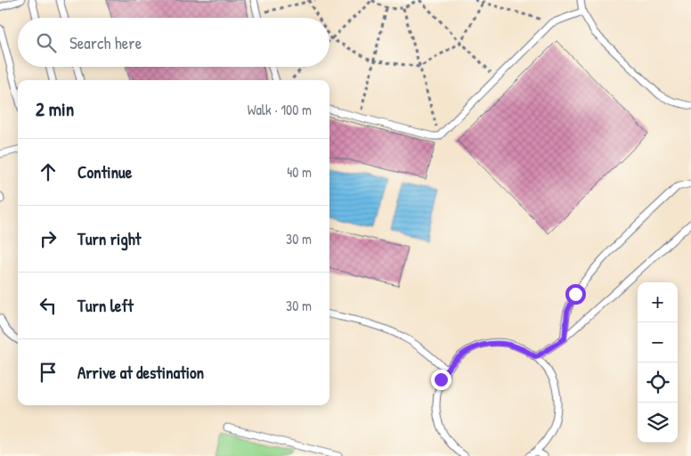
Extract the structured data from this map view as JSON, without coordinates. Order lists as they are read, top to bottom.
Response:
{
  "page": {
    "search": "Search here",
    "heading": ["2 min", "Walk · 100 m"],
    "list": [
      ["Continue", "40 m"],
      ["Turn right", "30 m"],
      ["Turn left", "30 m"],
      "Arrive at destination"
    ],
    "map_buttons": ["+", "−"]
  }
}
